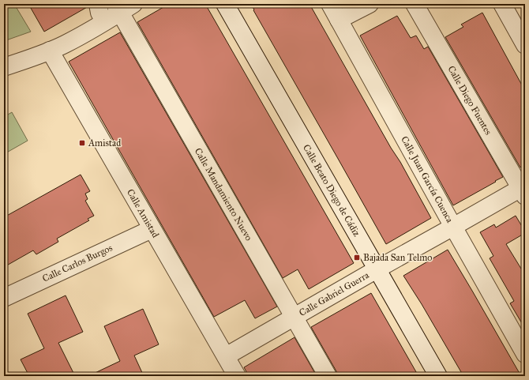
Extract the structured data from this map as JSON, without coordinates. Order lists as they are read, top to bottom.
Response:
{
  "streets": {
    "street": [
      "Calle Diego Fuentes",
      "Calle Juan García Cuenca",
      "Calle Beato Diego de Cádiz",
      "Calle Mandamiento Nuevo",
      "Calle Amistad",
      "Calle Carlos Burgos",
      "Calle Gabriel Guerra"
    ]
  },
  "crossings": [
    ["Calle Diego Fuentes", "Calle Gabriel Guerra"],
    ["Calle Juan García Cuenca", "Calle Gabriel Guerra"],
    ["Calle Beato Diego de Cádiz", "Calle Gabriel Guerra"],
    ["Calle Mandamiento Nuevo", "Calle Gabriel Guerra"],
    ["Calle Amistad", "Calle Carlos Burgos"],
    ["Calle Amistad", "Calle Gabriel Guerra"]
  ],
  "places": {
    "transit": ["Amistad", "Bajada San Telmo"]
  }
}
